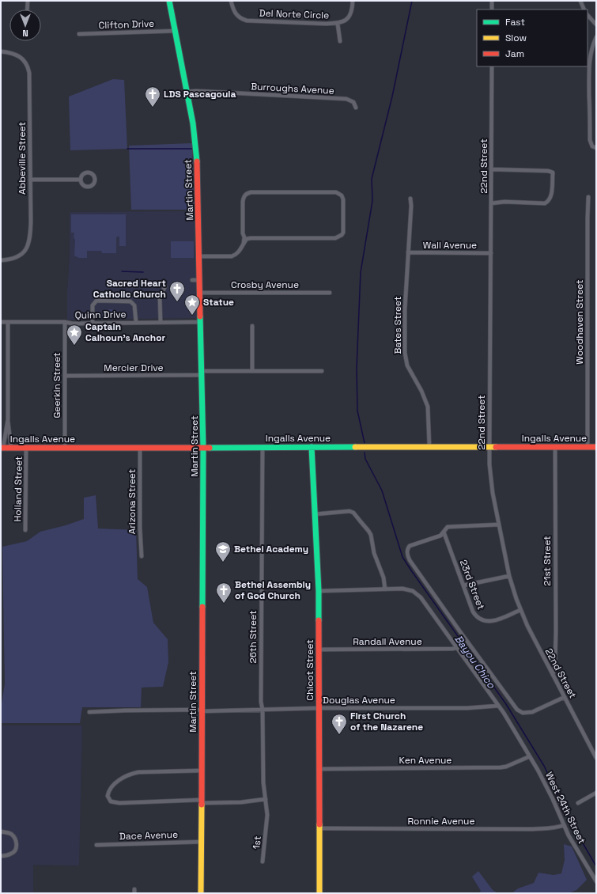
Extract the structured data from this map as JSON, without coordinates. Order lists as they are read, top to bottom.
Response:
{
  "streets": {
    "main road": ["Martin Street", "Ingalls Avenue", "Chicot Street"],
    "street": [
      "Del Norte Circle",
      "Clifton Drive",
      "Burroughs Avenue",
      "Abbeville Street",
      "22nd Street",
      "Wall Avenue",
      "Crosby Avenue",
      "Quinn Drive",
      "Woodhaven Street",
      "Bates Street",
      "Mercier Drive",
      "Geerkin Street",
      "Holland Street",
      "Arizona Street",
      "21st Street",
      "23rd Street",
      "26th Street",
      "Randall Avenue",
      "Douglas Avenue",
      "Ken Avenue",
      "West 24th Street",
      "Ronnie Avenue",
      "Dace Avenue",
      "1st"
    ]
  },
  "crossings": [
    ["Clifton Drive", "Martin Street"],
    ["Burroughs Avenue", "Martin Street"],
    ["22nd Street", "Wall Avenue"],
    ["22nd Street", "Ingalls Avenue"],
    ["22nd Street", "21st Street"],
    ["22nd Street", "23rd Street"],
    ["Martin Street", "Crosby Avenue"],
    ["Martin Street", "Quinn Drive"],
    ["Martin Street", "Mercier Drive"],
    ["Martin Street", "Ingalls Avenue"],
    ["Martin Street", "Douglas Avenue"],
    ["Martin Street", "Dace Avenue"],
    ["Wall Avenue", "Bates Street"],
    ["Quinn Drive", "Geerkin Street"],
    ["Woodhaven Street", "Ingalls Avenue"],
    ["Bates Street", "Ingalls Avenue"],
    ["Mercier Drive", "Geerkin Street"],
    ["Geerkin Street", "Ingalls Avenue"],
    ["Ingalls Avenue", "Holland Street"],
    ["Ingalls Avenue", "Arizona Street"],
    ["Ingalls Avenue", "21st Street"],
    ["Ingalls Avenue", "26th Street"],
    ["Ingalls Avenue", "Chicot Street"],
    ["26th Street", "Douglas Avenue"],
    ["26th Street", "1st"],
    ["Randall Avenue", "Chicot Street"],
    ["Randall Avenue", "West 24th Street"],
    ["Chicot Street", "Douglas Avenue"],
    ["Chicot Street", "Ken Avenue"],
    ["Chicot Street", "West 24th Street"],
    ["Chicot Street", "Ronnie Avenue"],
    ["Douglas Avenue", "West 24th Street"],
    ["Ken Avenue", "West 24th Street"],
    ["West 24th Street", "Ronnie Avenue"]
  ],
  "water": ["Bayou Chico"],
  "places": {
    "church": [
      "LDS Pascagoula",
      "Sacred Heart Catholic Church",
      "Bethel Assembly of God Church",
      "First Church of the Nazarene"
    ],
    "place": ["Statue", "Captain Calhoun's Anchor"],
    "school or university": ["Bethel Academy"]
  },
  "legend": ["Fast", "Slow", "Jam"],
  "north": "bottom"
}
